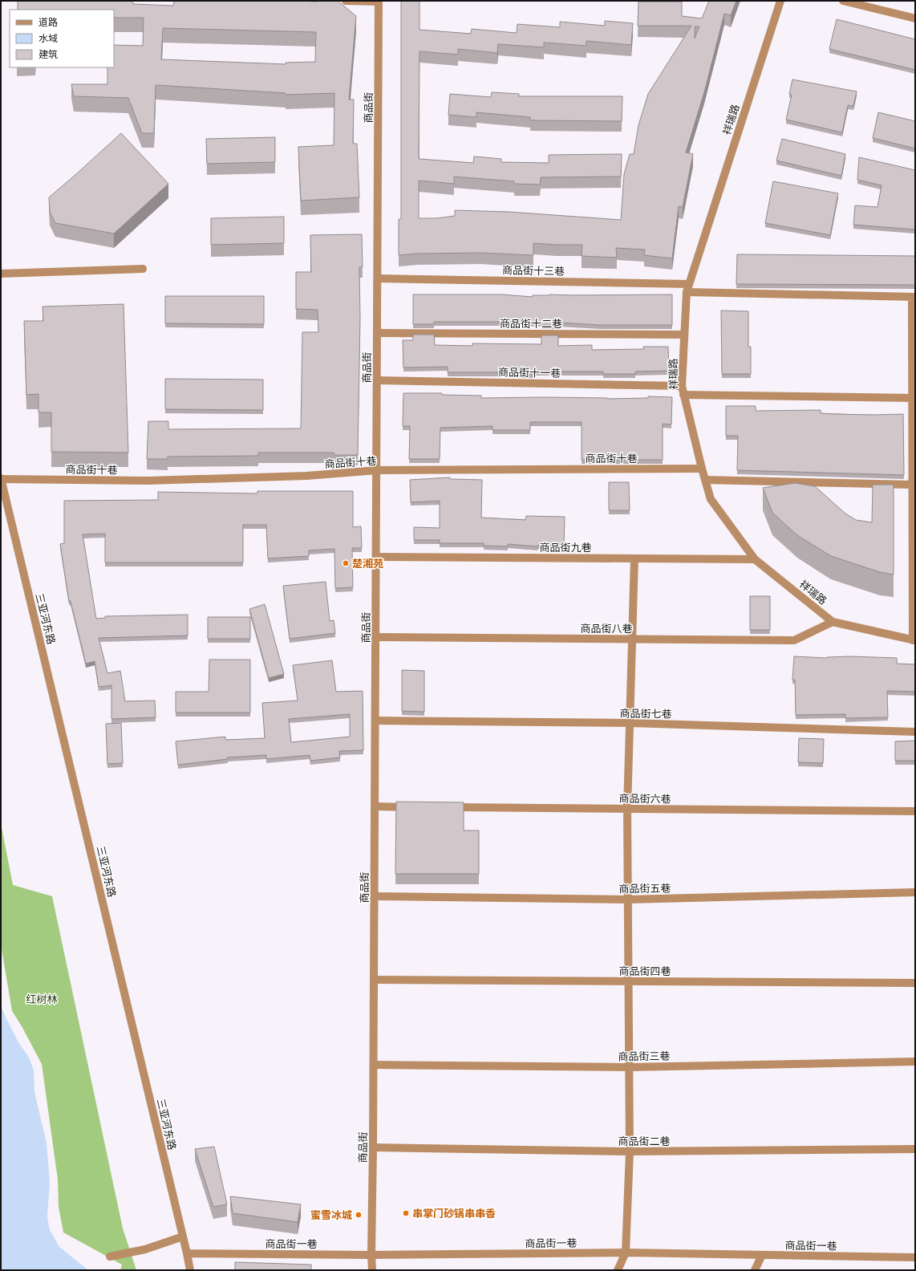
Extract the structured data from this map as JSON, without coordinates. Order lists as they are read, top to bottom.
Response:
{
  "streets": {
    "street": [
      "商品街",
      "祥瑞路",
      "商品街十三巷",
      "商品街十二巷",
      "商品街十一巷",
      "商品街十巷",
      "商品街九巷",
      "三亚河东路",
      "商品街八巷",
      "商品街七巷",
      "商品街六巷",
      "商品街五巷",
      "商品街四巷",
      "商品街三巷",
      "商品街二巷",
      "商品街一巷"
    ]
  },
  "crossings": [
    ["商品街", "商品街十三巷"],
    ["商品街", "商品街十二巷"],
    ["商品街", "商品街十一巷"],
    ["商品街", "商品街十巷"],
    ["商品街", "商品街九巷"],
    ["商品街", "商品街八巷"],
    ["商品街", "商品街七巷"],
    ["商品街", "商品街五巷"],
    ["商品街", "商品街四巷"],
    ["商品街", "商品街三巷"],
    ["商品街", "商品街二巷"],
    ["商品街", "商品街一巷"],
    ["祥瑞路", "商品街十三巷"],
    ["祥瑞路", "商品街十二巷"],
    ["祥瑞路", "商品街十一巷"],
    ["祥瑞路", "商品街十巷"],
    ["祥瑞路", "商品街九巷"],
    ["祥瑞路", "商品街八巷"],
    ["商品街十巷", "三亚河东路"],
    ["三亚河东路", "商品街一巷"]
  ],
  "parks": ["红树林"],
  "places": ["楚湘苑", "串掌门砂锅串串香", "蜜雪冰城"],
  "legend": ["道路", "水域", "建筑"]
}
